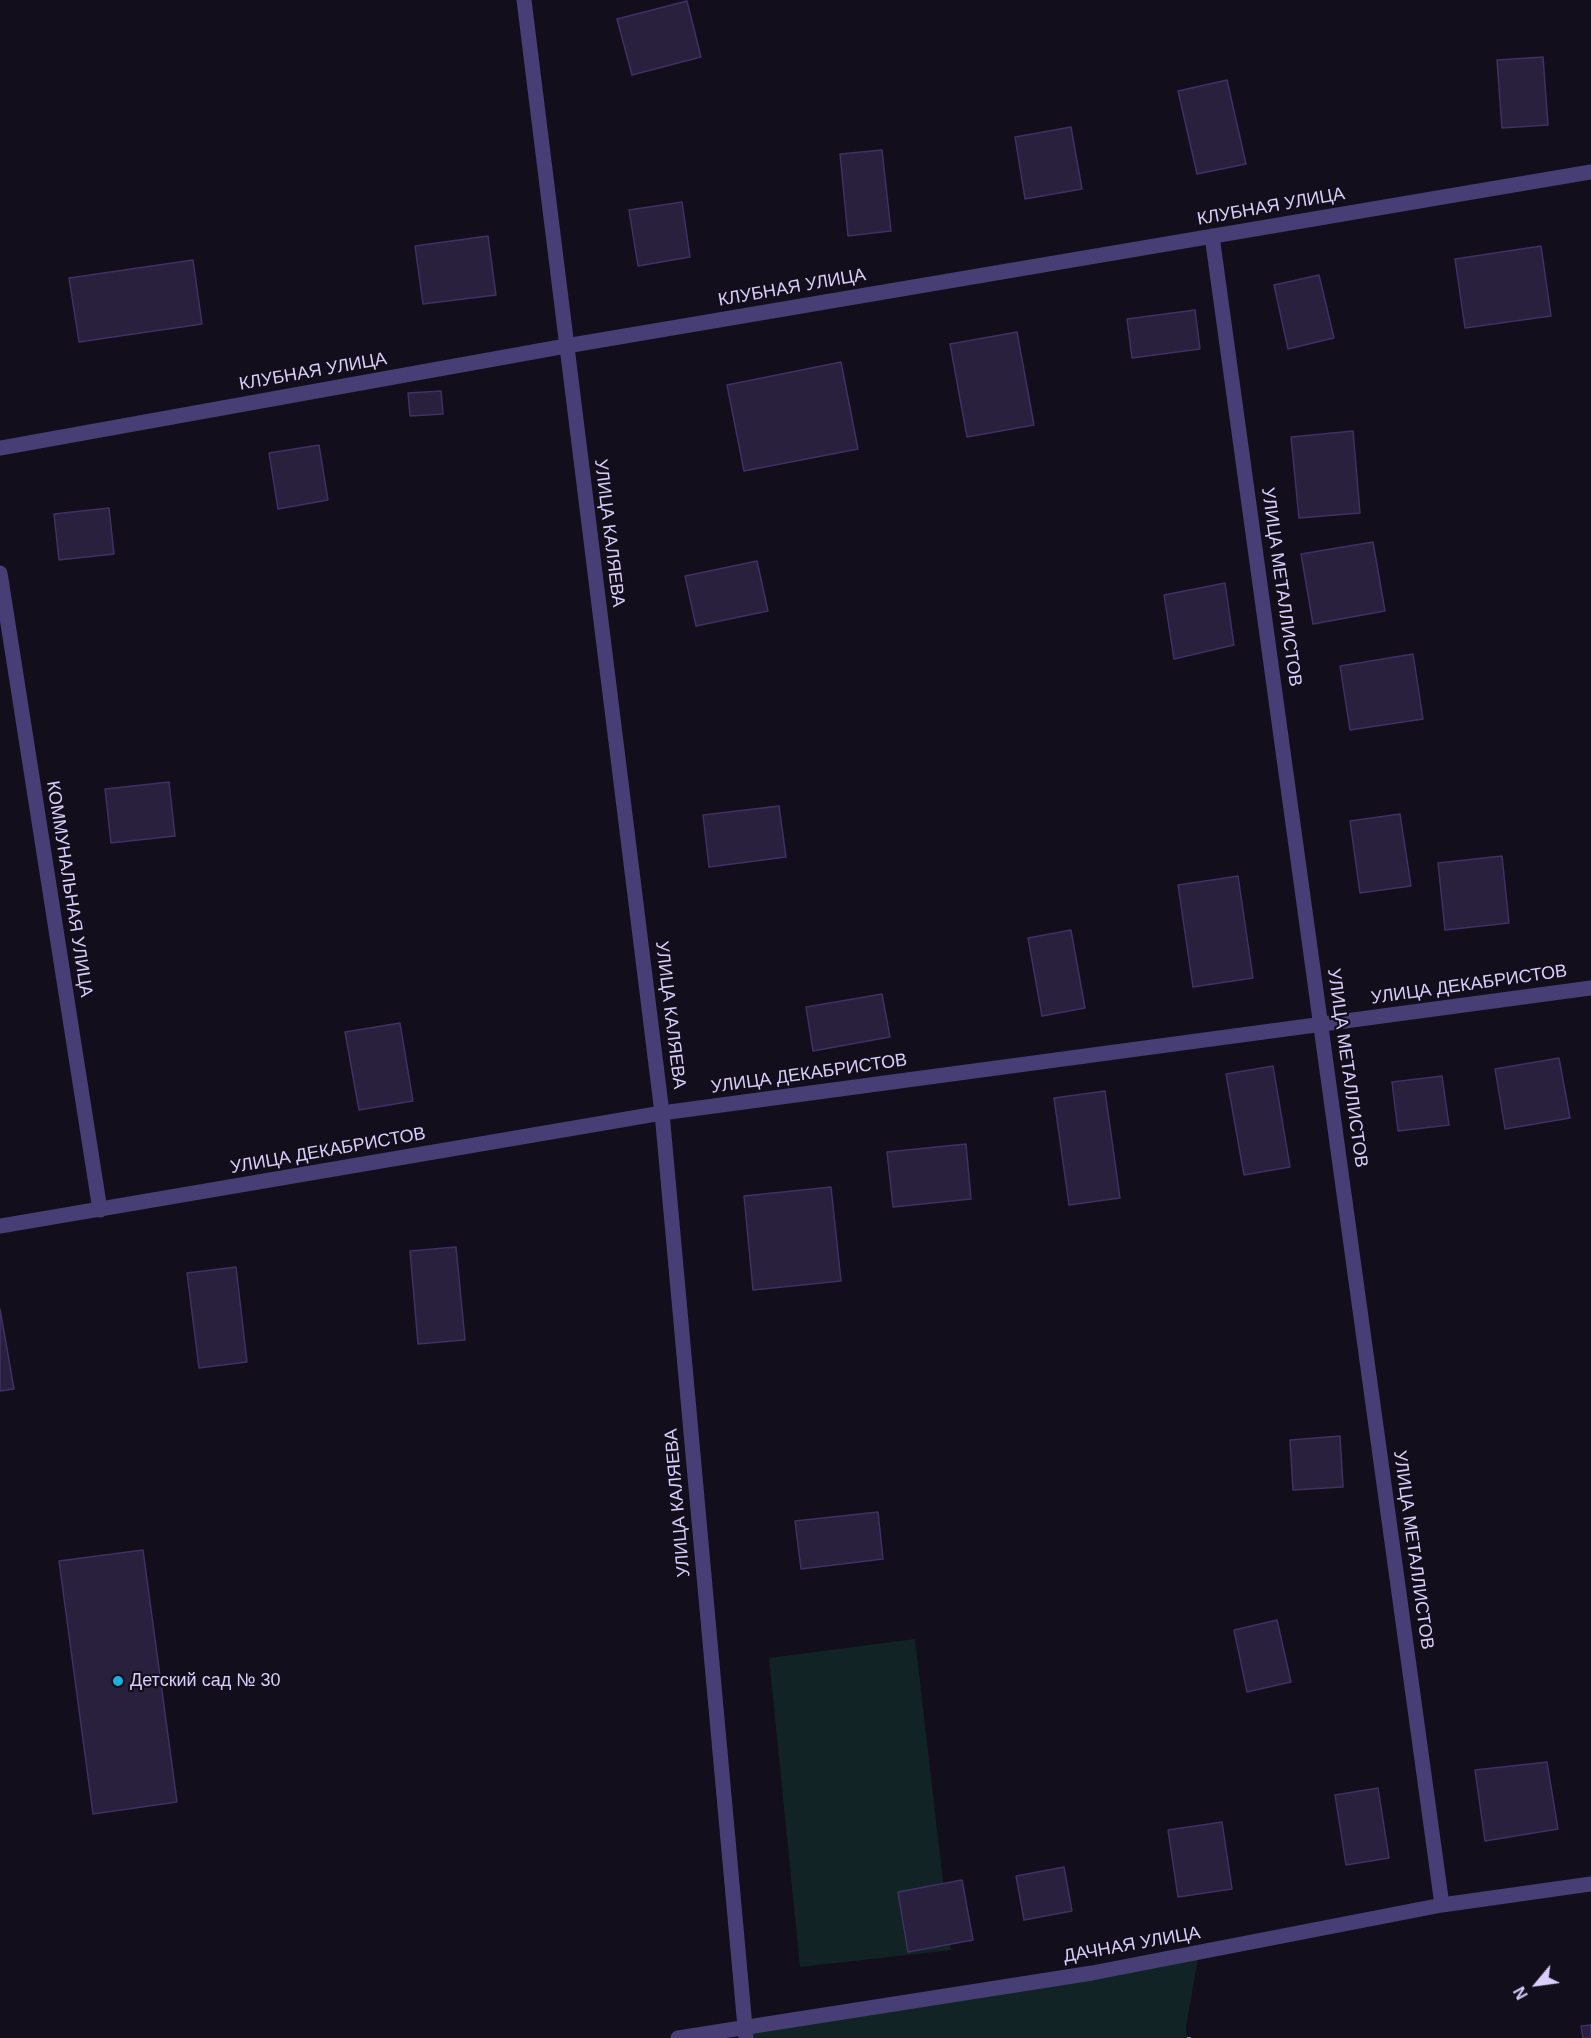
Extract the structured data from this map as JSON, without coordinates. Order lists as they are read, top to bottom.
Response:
{
  "streets": {
    "street": [
      "КЛУБНАЯ УЛИЦА",
      "УЛИЦА КАЛЯЕВА",
      "УЛИЦА МЕТАЛЛИСТОВ",
      "КОММУНАЛЬНАЯ УЛИЦА",
      "УЛИЦА ДЕКАБРИСТОВ",
      "ДАЧНАЯ УЛИЦА"
    ]
  },
  "crossings": [
    ["КЛУБНАЯ УЛИЦА", "УЛИЦА КАЛЯЕВА"],
    ["КЛУБНАЯ УЛИЦА", "УЛИЦА МЕТАЛЛИСТОВ"],
    ["УЛИЦА КАЛЯЕВА", "УЛИЦА ДЕКАБРИСТОВ"],
    ["УЛИЦА КАЛЯЕВА", "ДАЧНАЯ УЛИЦА"],
    ["УЛИЦА МЕТАЛЛИСТОВ", "УЛИЦА ДЕКАБРИСТОВ"],
    ["УЛИЦА МЕТАЛЛИСТОВ", "ДАЧНАЯ УЛИЦА"],
    ["КОММУНАЛЬНАЯ УЛИЦА", "УЛИЦА ДЕКАБРИСТОВ"]
  ],
  "places": ["Детский сад № 30"],
  "north": "bottom left"
}
